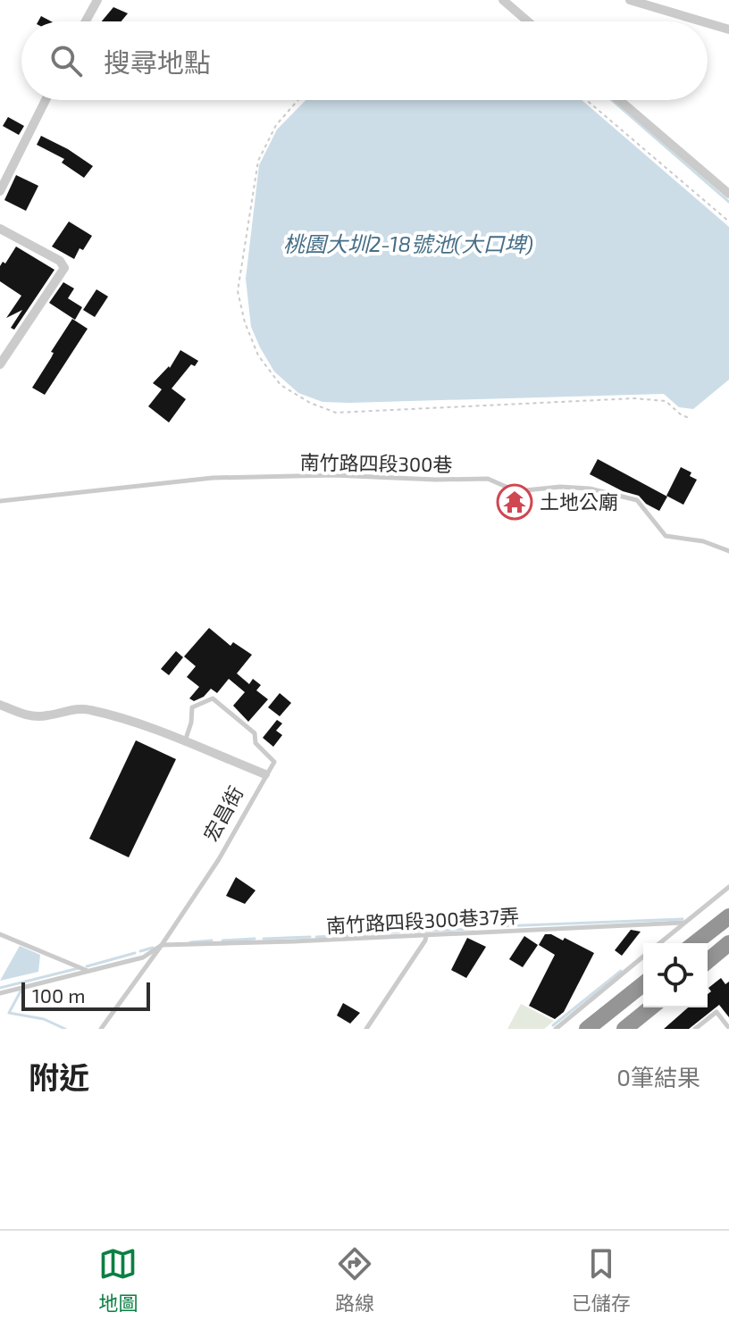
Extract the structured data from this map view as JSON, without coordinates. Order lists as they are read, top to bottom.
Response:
{
  "streets": {
    "street": ["宏昌街"],
    "lane": ["南竹路四段300巷", "南竹路四段300巷37弄"]
  },
  "crossings": [
    ["宏昌街", "南竹路四段300巷37弄"]
  ],
  "water": ["桃園大圳2-18號池(大口埤)"],
  "places": {
    "temple": ["土地公廟"]
  },
  "scale_bar": "100 m",
  "page": {
    "search": "搜尋地點",
    "scale": "100 m",
    "heading": ["附近", "0筆結果"],
    "nav": ["地圖", "路線", "已儲存"]
  }
}
